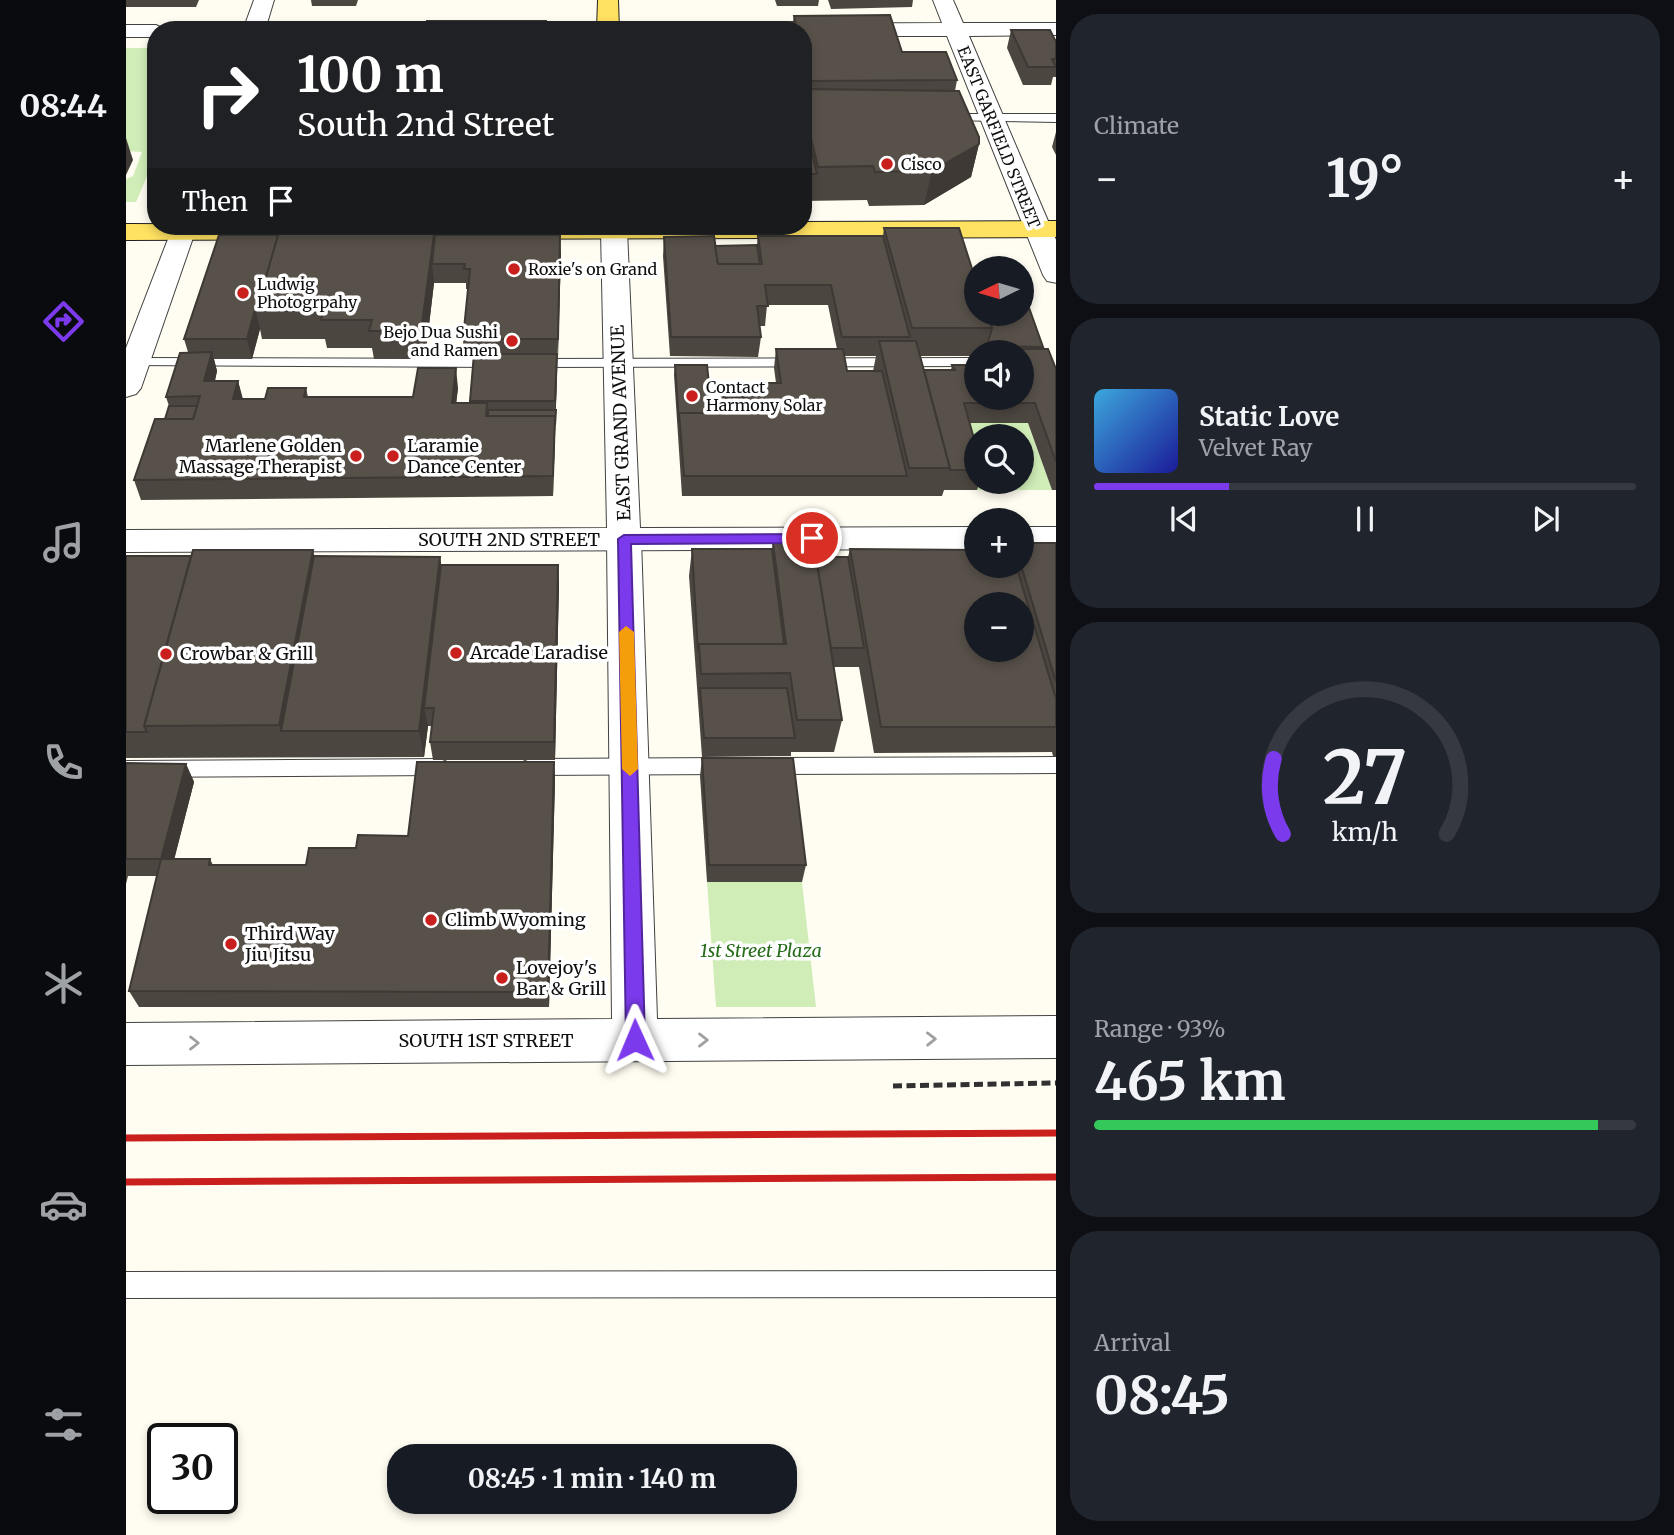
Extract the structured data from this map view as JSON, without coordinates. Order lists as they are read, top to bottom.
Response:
{
  "streets": {
    "street": [
      "EAST GARFIELD STREET",
      "EAST GRAND AVENUE",
      "SOUTH 2ND STREET",
      "SOUTH 1ST STREET"
    ]
  },
  "crossings": [
    ["EAST GRAND AVENUE", "SOUTH 2ND STREET"],
    ["EAST GRAND AVENUE", "SOUTH 1ST STREET"]
  ],
  "one_way": ["SOUTH 1ST STREET"],
  "parks": ["1st Street Plaza"],
  "places": [
    "Cisco",
    "Roxie's on Grand",
    "Ludwig Photogrpahy",
    "Bejo Dua Sushi and Ramen",
    "Contact Harmony Solar",
    "Marlene Golden Massage Therapist",
    "Laramie Dance Center",
    "Arcade Laradise",
    "Crowbar & Grill",
    "Climb Wyoming",
    "Third Way Jiu Jitsu",
    "Lovejoy's Bar & Grill"
  ],
  "north": "left",
  "page": {
    "tabs": "08:44",
    "tile": [
      "Climate",
      ["Range · 93%", "465 km"],
      ["Arrival", "08:45"]
    ],
    "turn": ["100 m", "South 2nd Street"],
    "heat": ["−", "19°", "+"],
    "then": "Then",
    "map_buttons": ["+", "−"],
    "song": ["Static Love", "Velvet Ray"],
    "limit": "30",
    "trip": "08:45 · 1 min · 140 m",
    "gauge": ["27", "km/h"]
  }
}
